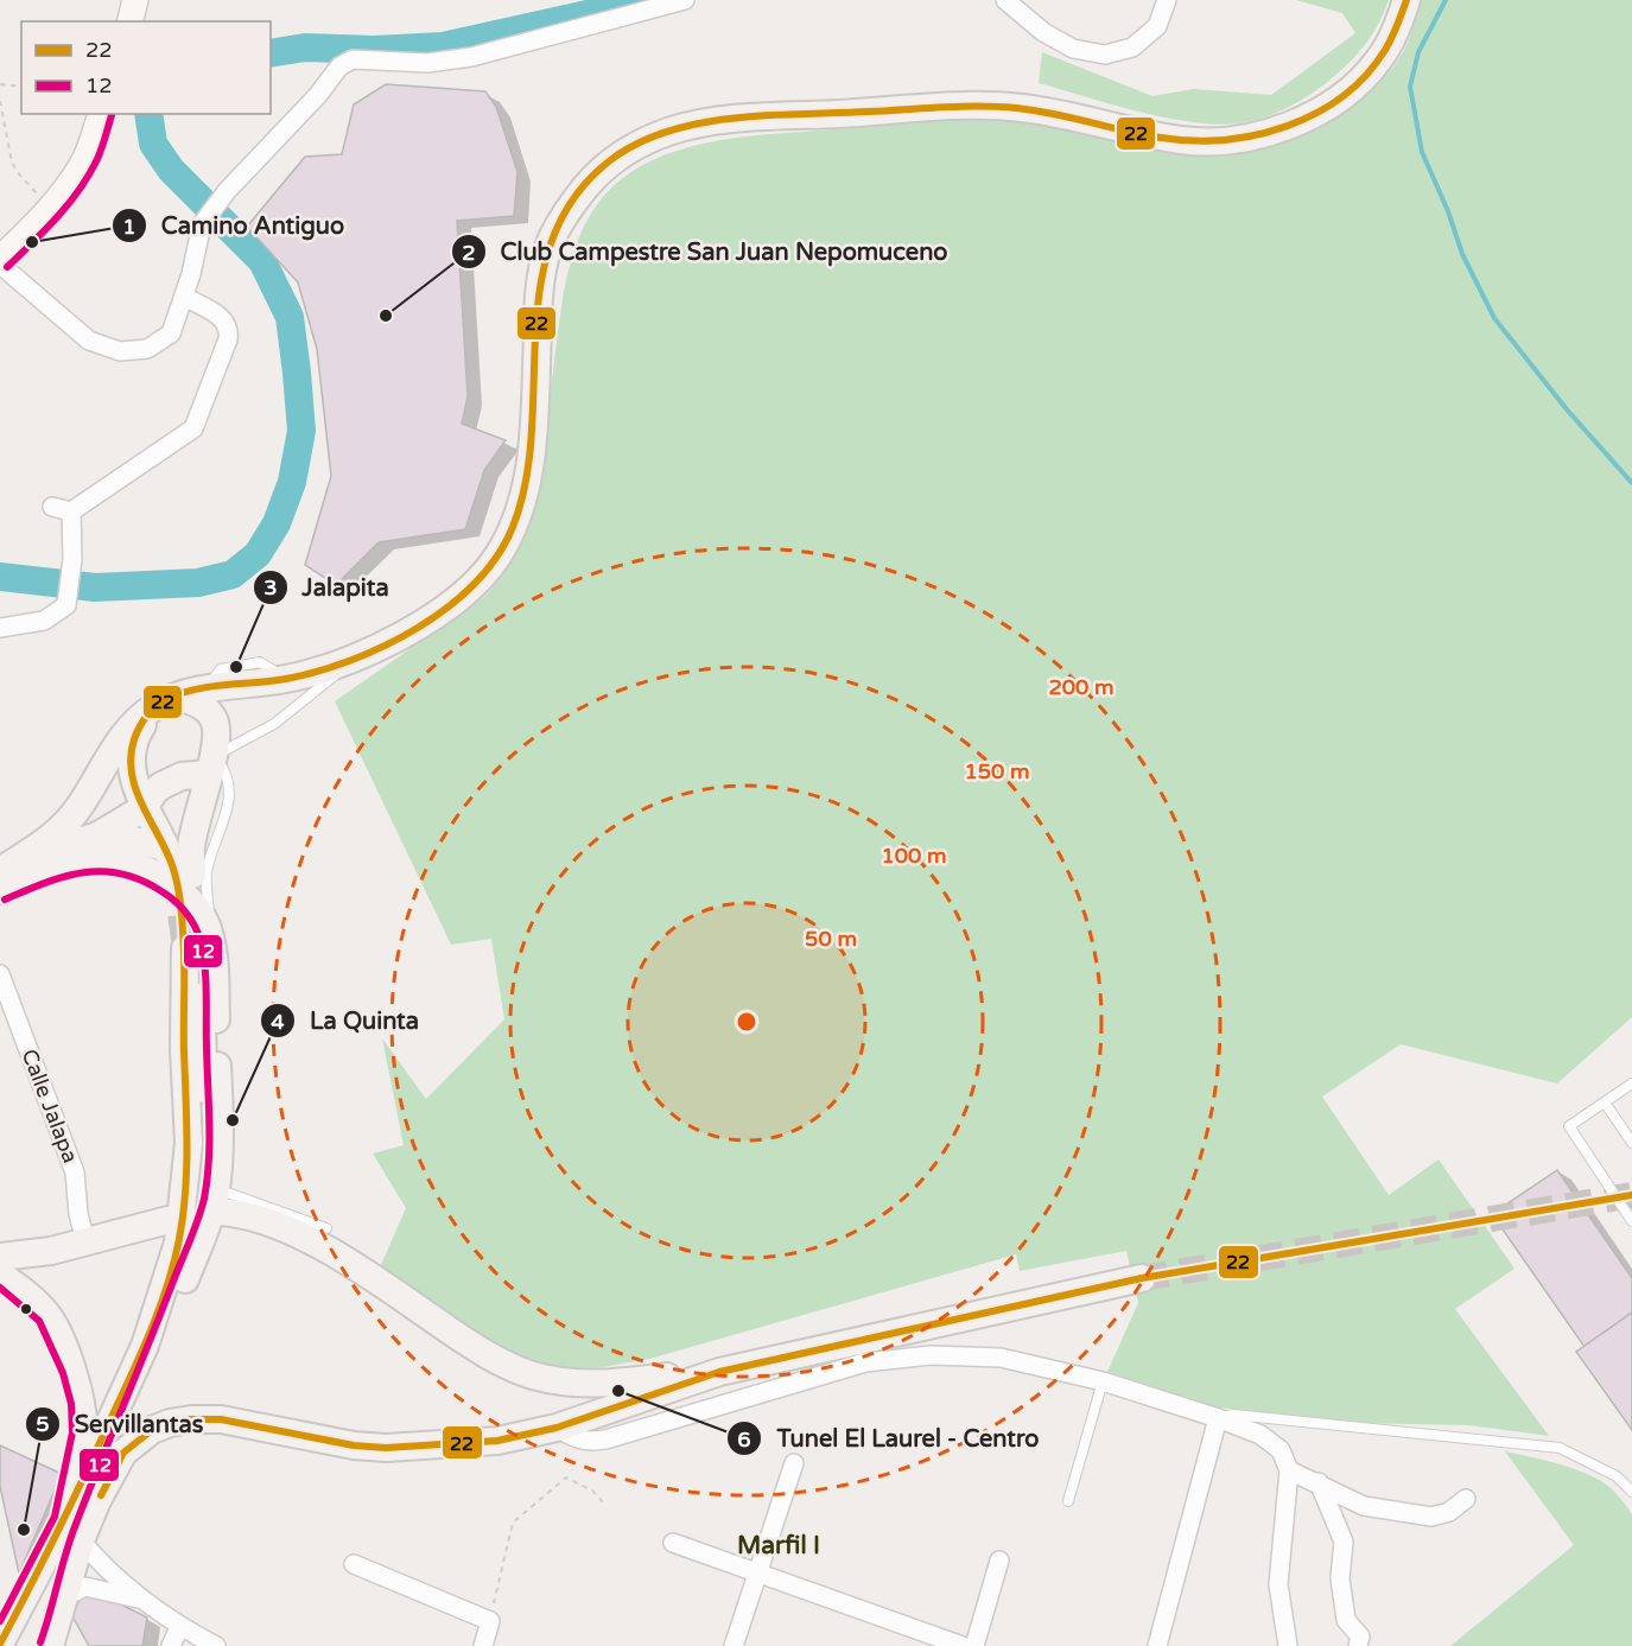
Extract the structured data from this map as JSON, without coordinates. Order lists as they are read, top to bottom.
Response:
{
  "streets": {
    "street": ["Calle Jalapa"]
  },
  "districts": ["Marfil I"],
  "places": [
    "Camino Antiguo",
    "Club Campestre San Juan Nepomuceno",
    "Jalapita",
    "La Quinta",
    "Tunel El Laurel - Centro",
    "Servillantas"
  ],
  "lines": ["transit line 22", "transit line 12"],
  "legend": ["22", "12"],
  "rings": [
    "200 m",
    "150 m",
    "100 m",
    "50 m"
  ]
}
